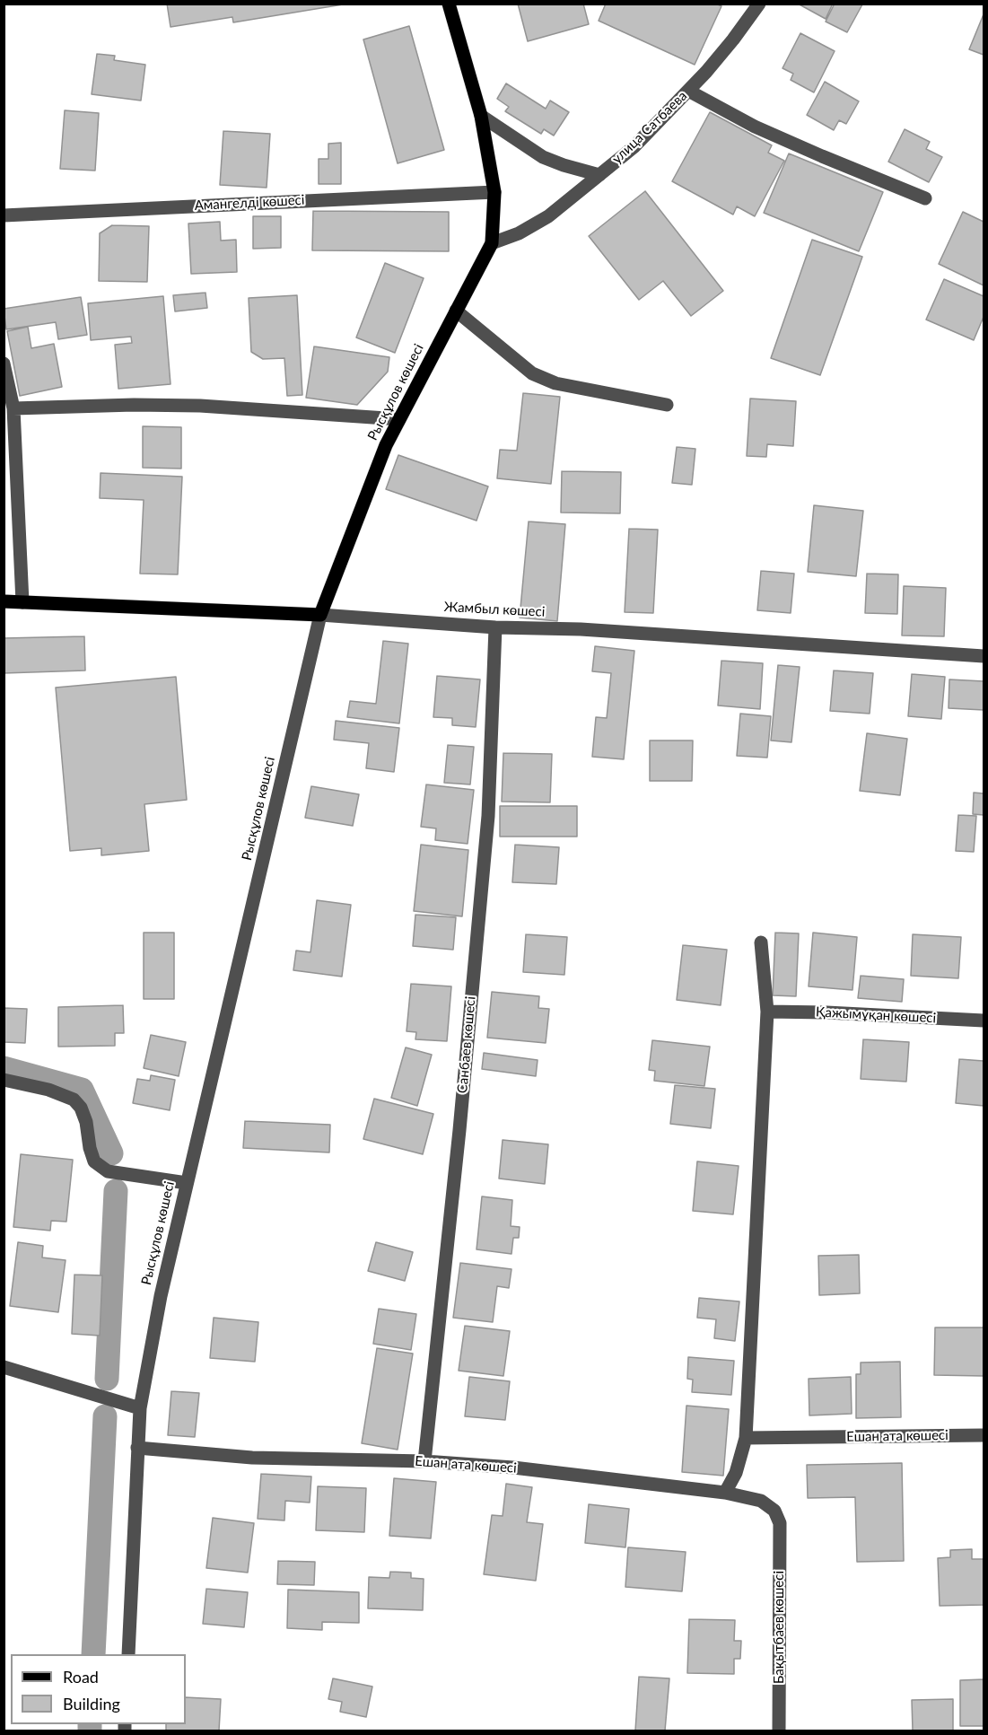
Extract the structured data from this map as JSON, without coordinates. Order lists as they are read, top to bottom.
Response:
{
  "streets": {
    "main road": ["Рысқұлов көшесі", "Жамбыл көшесі"],
    "street": [
      "улица Сатбаева",
      "Амангелді көшесі",
      "Қажымұқан көшесі",
      "Санбаев көшесі",
      "Ешан ата көшесі",
      "Бақытбаев көшесі"
    ]
  },
  "crossings": [
    ["улица Сатбаева", "Рысқұлов көшесі"],
    ["Амангелді көшесі", "Рысқұлов көшесі"],
    ["Рысқұлов көшесі", "Жамбыл көшесі"],
    ["Рысқұлов көшесі", "Ешан ата көшесі"],
    ["Жамбыл көшесі", "Санбаев көшесі"],
    ["Санбаев көшесі", "Ешан ата көшесі"],
    ["Ешан ата көшесі", "Бақытбаев көшесі"]
  ],
  "legend": ["Road", "Building"]
}
